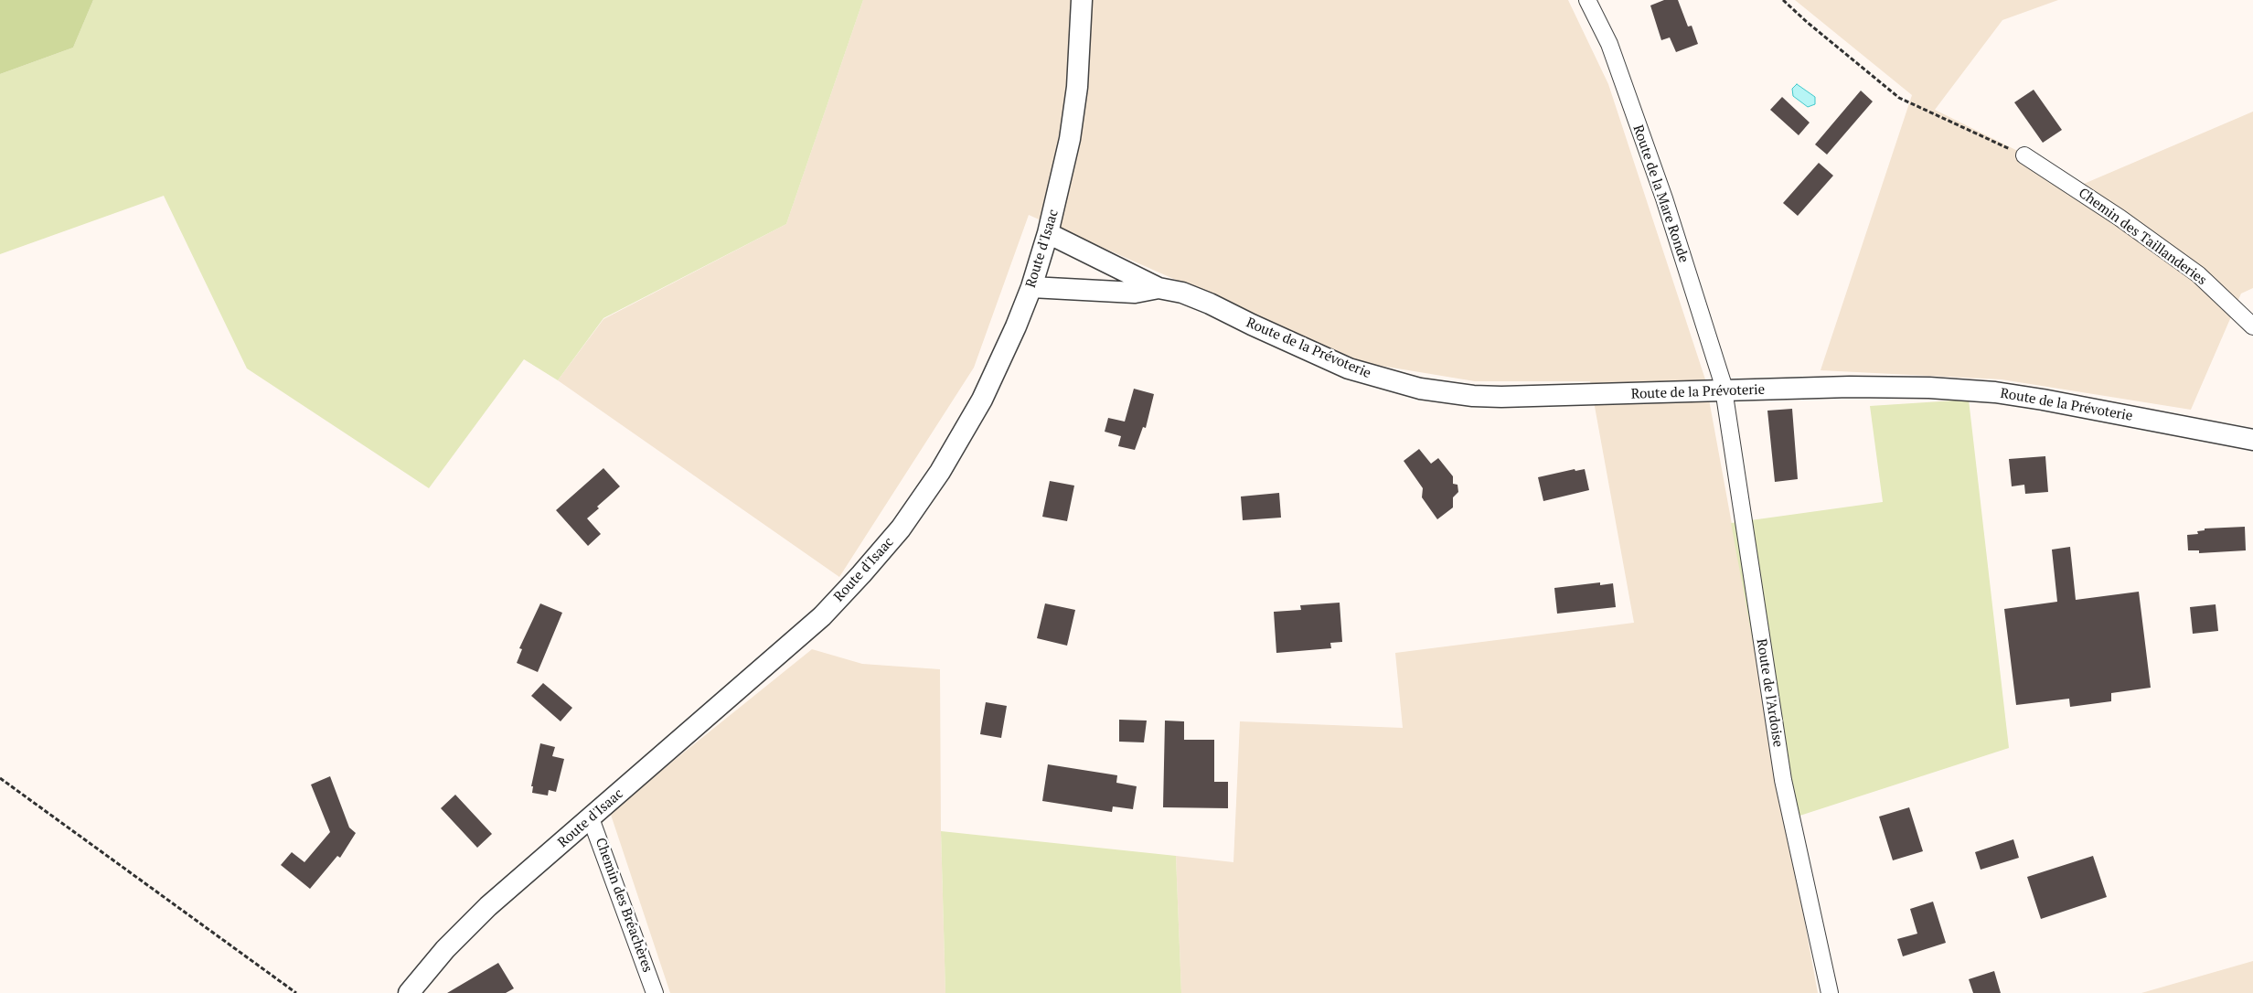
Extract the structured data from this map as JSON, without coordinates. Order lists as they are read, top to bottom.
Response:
{
  "streets": {
    "street": [
      "Route de la Mare Ronde",
      "Chemin des Taillanderies",
      "Route d'Isaac",
      "Route de la Prévoterie",
      "Route de l'Ardoise",
      "Chemin des Bréachères"
    ]
  },
  "crossings": [
    ["Route de la Mare Ronde", "Route de la Prévoterie"],
    ["Route de la Mare Ronde", "Route de l'Ardoise"],
    ["Route d'Isaac", "Route de la Prévoterie"],
    ["Route d'Isaac", "Chemin des Bréachères"],
    ["Route de la Prévoterie", "Route de l'Ardoise"]
  ]
}
